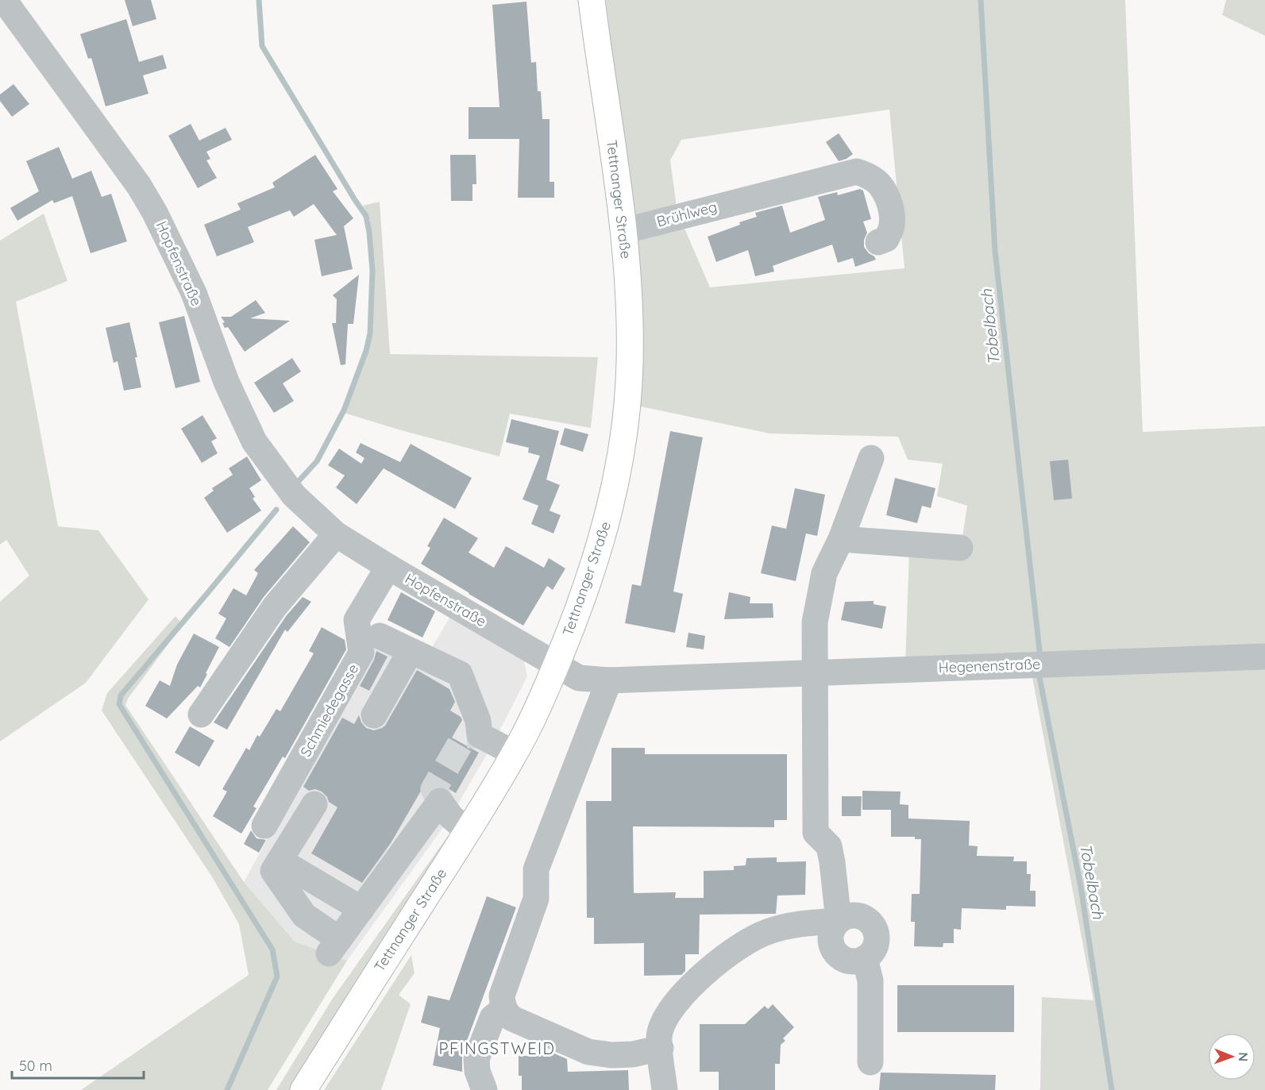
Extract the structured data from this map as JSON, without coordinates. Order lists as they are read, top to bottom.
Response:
{
  "streets": {
    "main road": ["Tettnanger Straße"],
    "street": [
      "Brühlweg",
      "Hopfenstraße",
      "Hegenenstraße",
      "Schmiedegasse"
    ]
  },
  "crossings": [
    ["Tettnanger Straße", "Brühlweg"],
    ["Tettnanger Straße", "Hopfenstraße"],
    ["Tettnanger Straße", "Hegenenstraße"],
    ["Hopfenstraße", "Hegenenstraße"],
    ["Hopfenstraße", "Schmiedegasse"]
  ],
  "districts": ["PFINGSTWEID"],
  "water": ["Tobelbach"],
  "scale_bar": "50 m",
  "north": "right"
}
